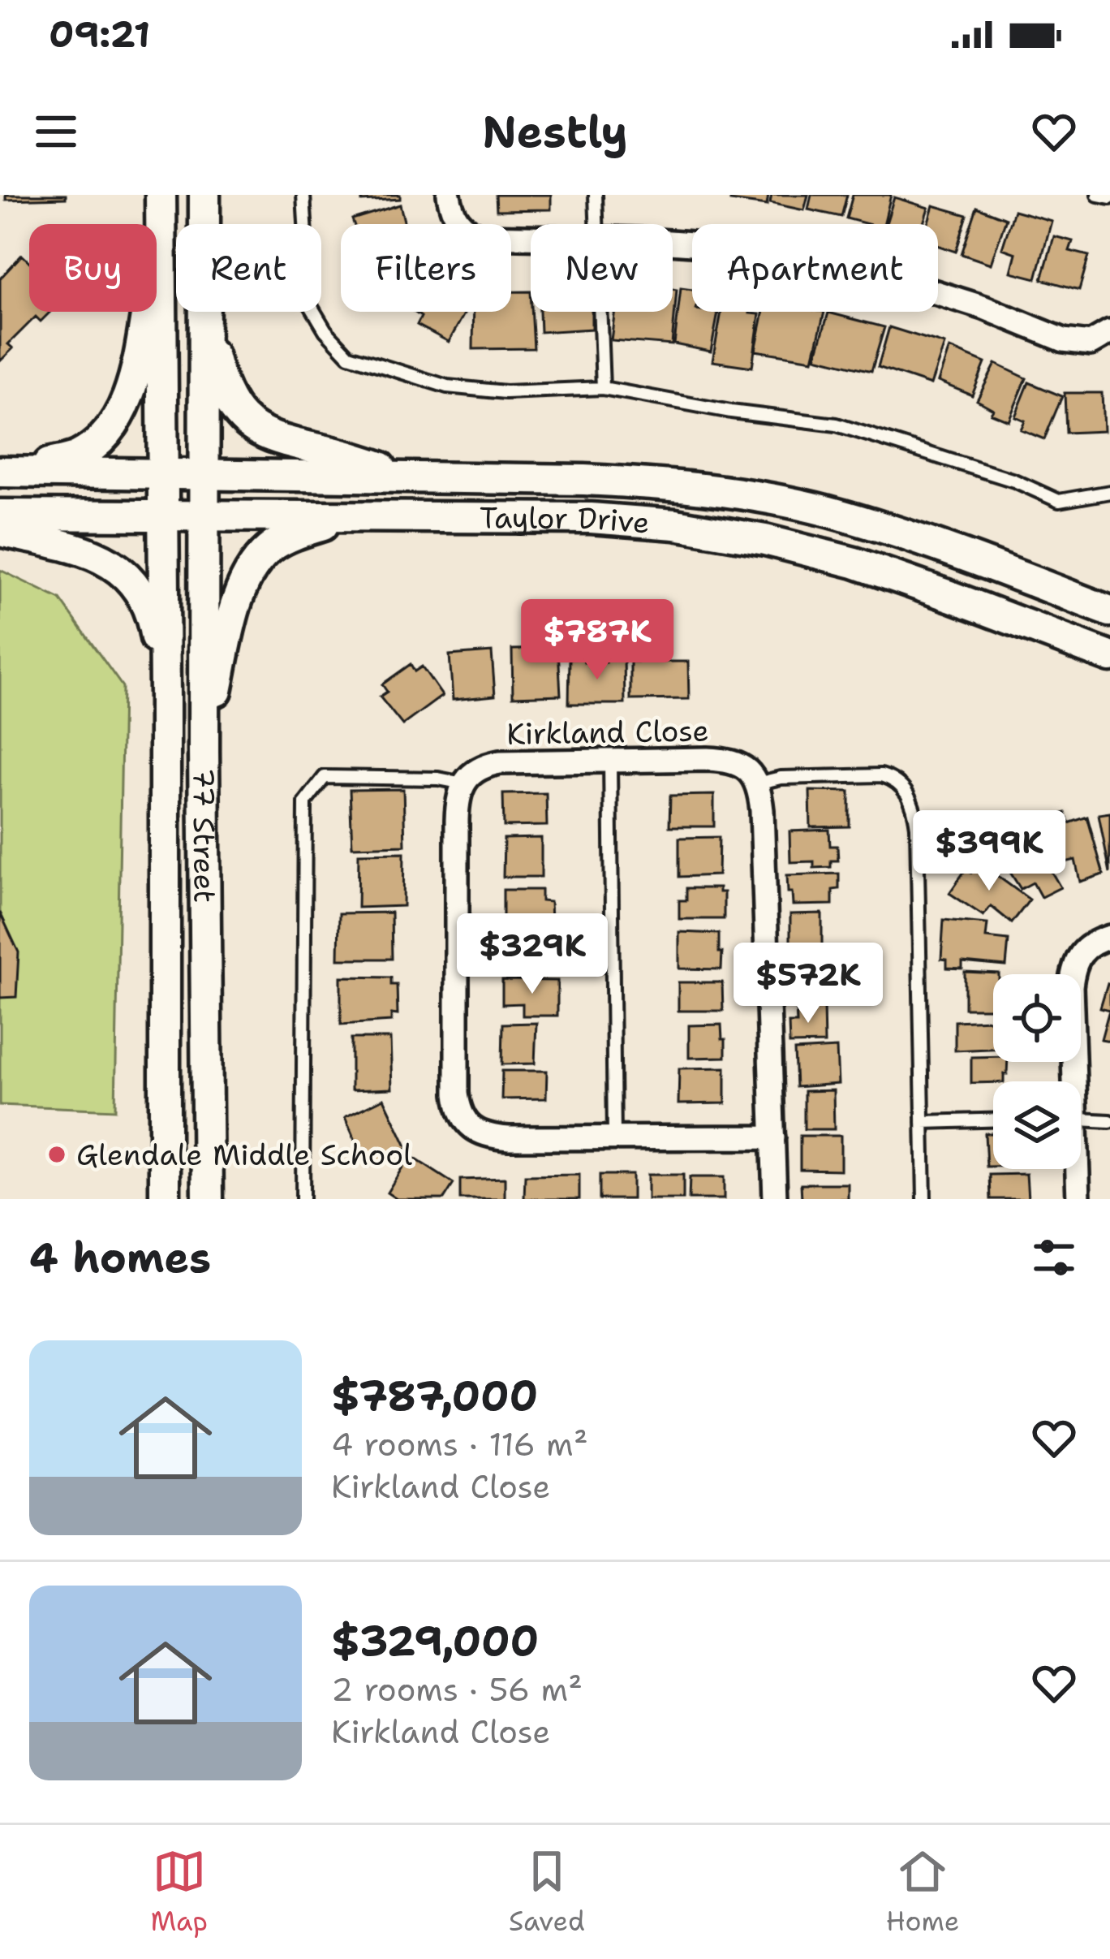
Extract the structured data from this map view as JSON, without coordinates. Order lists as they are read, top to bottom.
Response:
{
  "streets": {
    "main road": ["Taylor Drive", "77 Street"],
    "street": ["Kirkland Close"]
  },
  "crossings": [
    ["Taylor Drive", "77 Street"]
  ],
  "places": ["Glendale Middle School"],
  "page": {
    "status": "09:21",
    "header": "Nestly",
    "chip": [
      "Buy",
      "Rent",
      "Filters",
      "New",
      "Apartment"
    ],
    "price": [
      "$787K",
      "$399K",
      "$329K",
      "$572K"
    ],
    "heading": "4 homes",
    "list": [
      {
        "name": "$787,000",
        "note": "4 rooms · 116 m² · Kirkland Close"
      },
      {
        "name": "$329,000",
        "note": "2 rooms · 56 m² · Kirkland Close"
      }
    ],
    "tabs": ["Map", "Saved", "Home"]
  }
}
